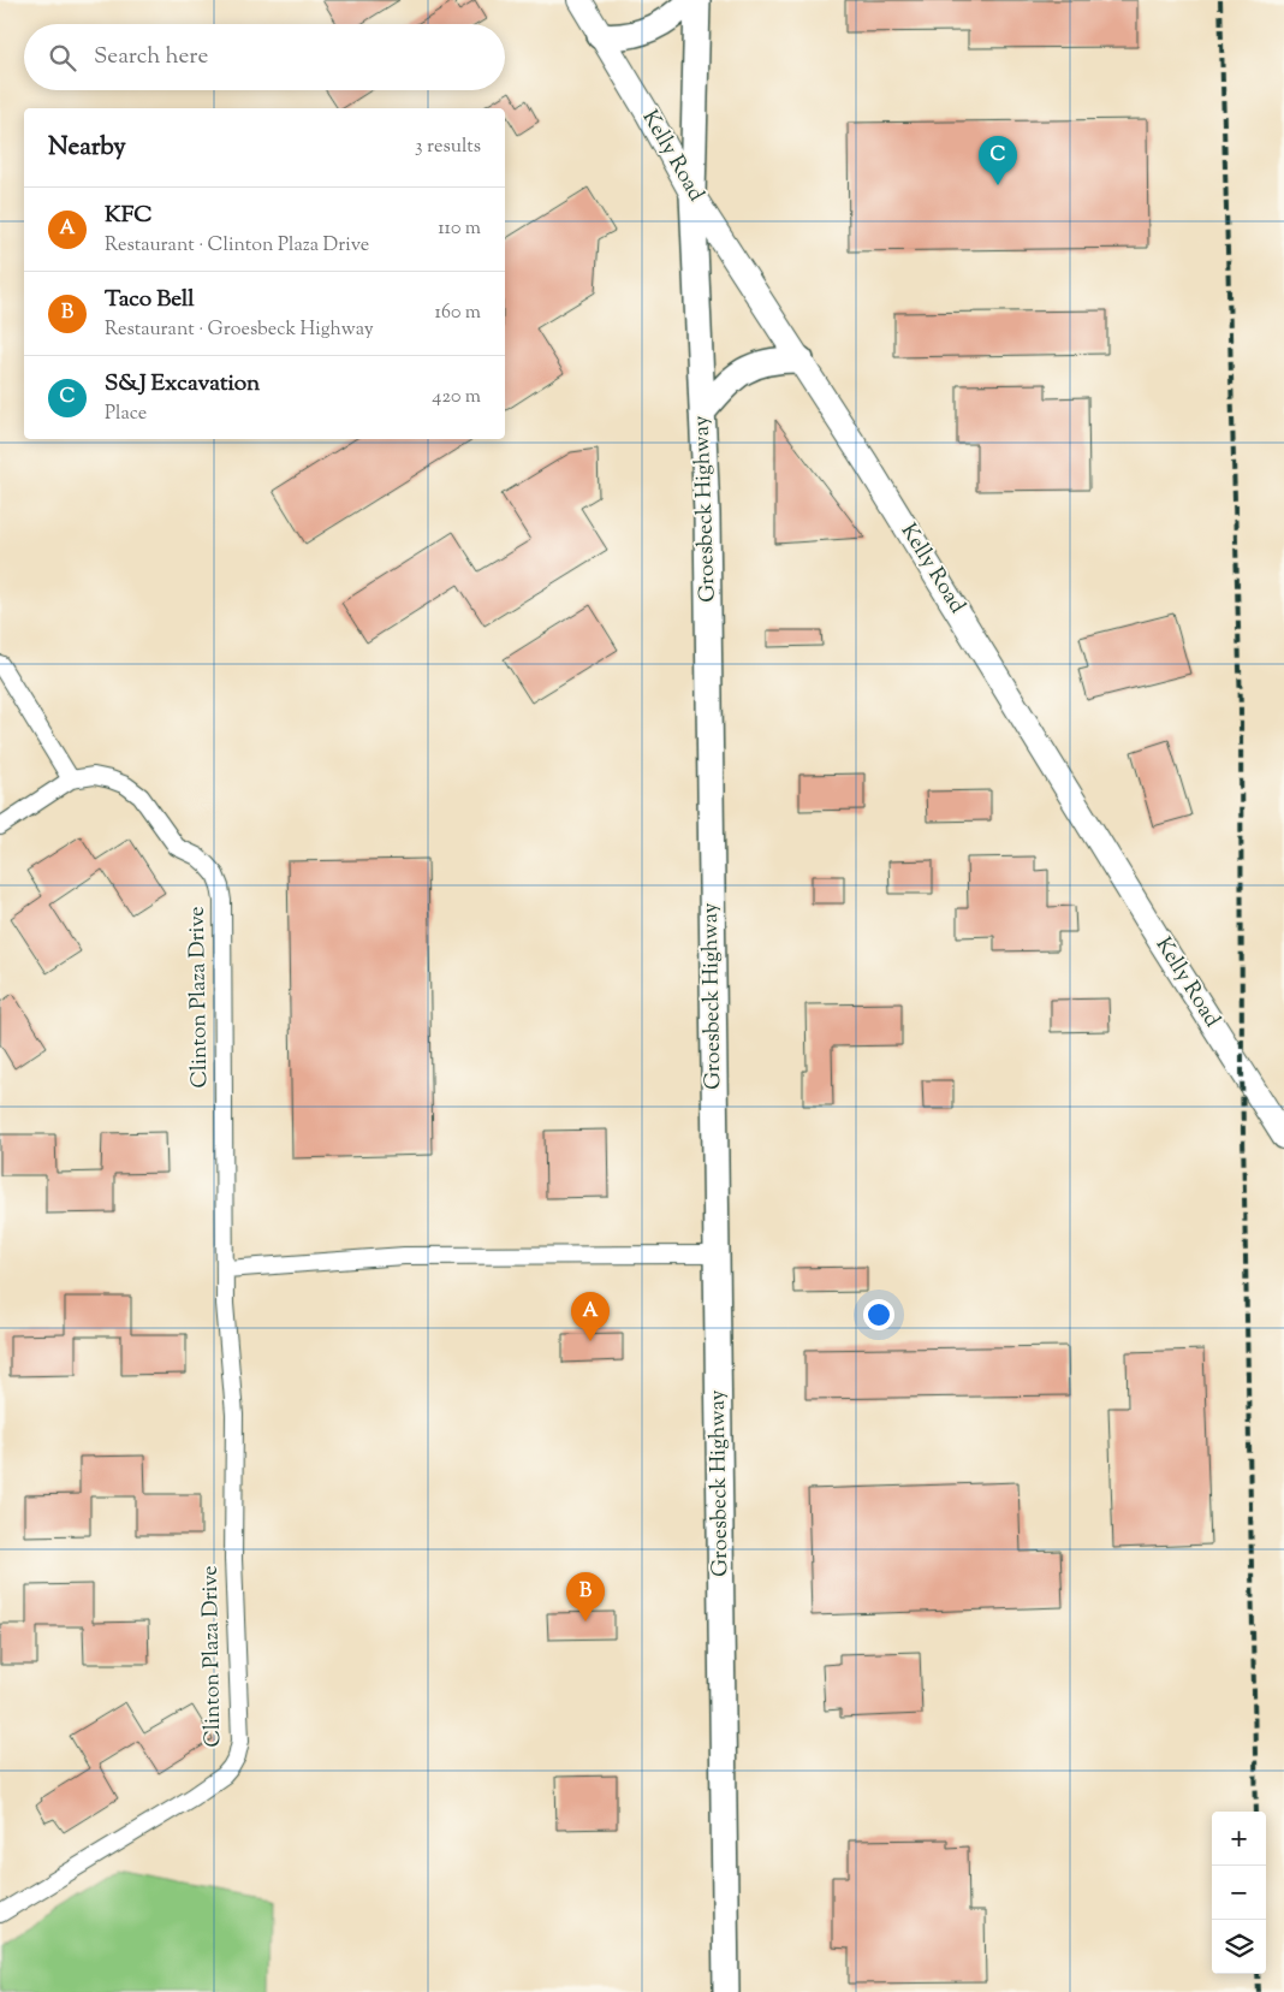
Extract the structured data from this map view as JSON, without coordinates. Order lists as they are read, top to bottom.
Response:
{
  "streets": {
    "main road": ["Groesbeck Highway"],
    "street": ["Kelly Road", "Clinton Plaza Drive"]
  },
  "crossings": [
    ["Kelly Road", "Groesbeck Highway"]
  ],
  "page": {
    "search": "Search here",
    "heading": ["Nearby", "3 results"],
    "pins": ["C", "A", "B"],
    "list": [
      {
        "mark": "A",
        "name": "KFC",
        "note": "Restaurant · Clinton Plaza Drive",
        "value": "110 m"
      },
      {
        "mark": "B",
        "name": "Taco Bell",
        "note": "Restaurant · Groesbeck Highway",
        "value": "160 m"
      },
      {
        "mark": "C",
        "name": "S&J Excavation",
        "note": "Place",
        "value": "420 m"
      }
    ],
    "map_buttons": ["+", "−"]
  }
}
